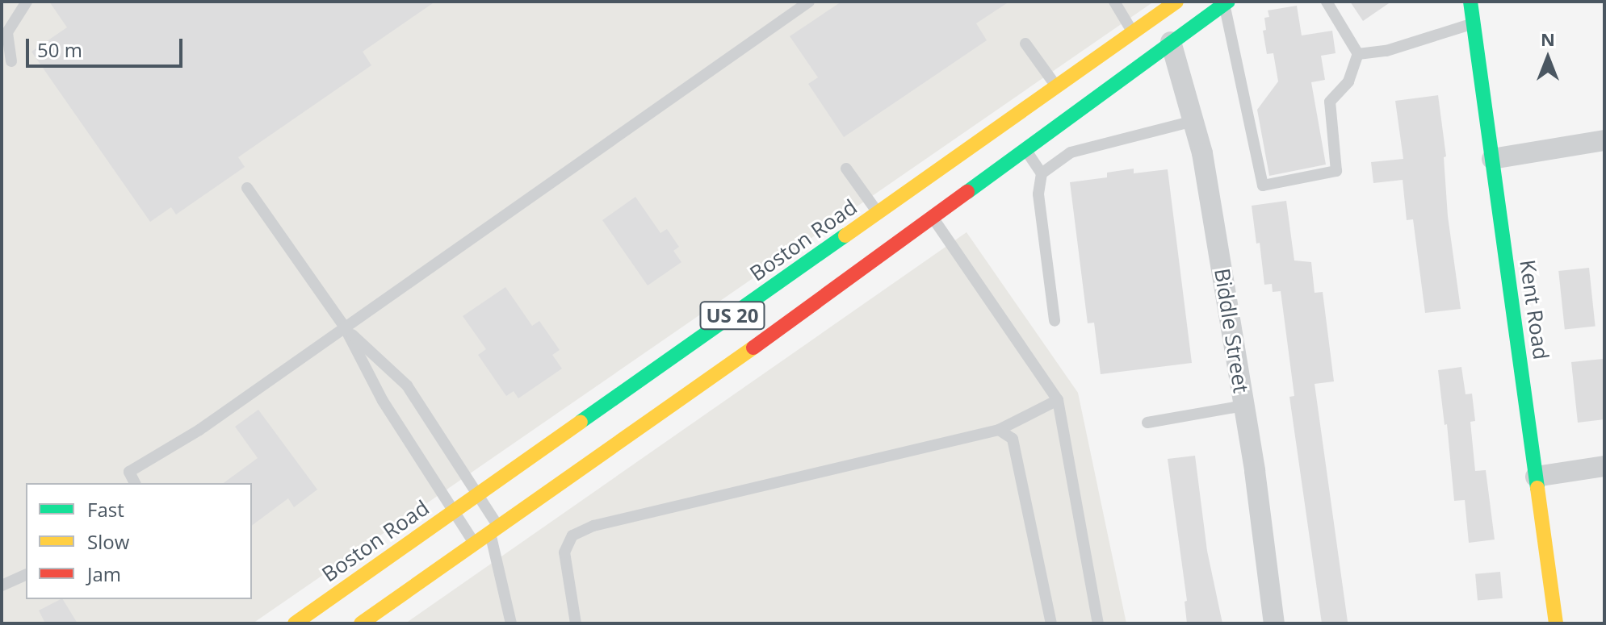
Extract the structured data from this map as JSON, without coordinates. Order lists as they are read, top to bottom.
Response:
{
  "streets": {
    "main road": ["Boston Road", "Kent Road", "US 20"],
    "street": ["Biddle Street"]
  },
  "crossings": [
    ["US 20", "Biddle Street"]
  ],
  "legend": ["Fast", "Slow", "Jam"],
  "scale_bar": "50 m",
  "north": "top"
}
